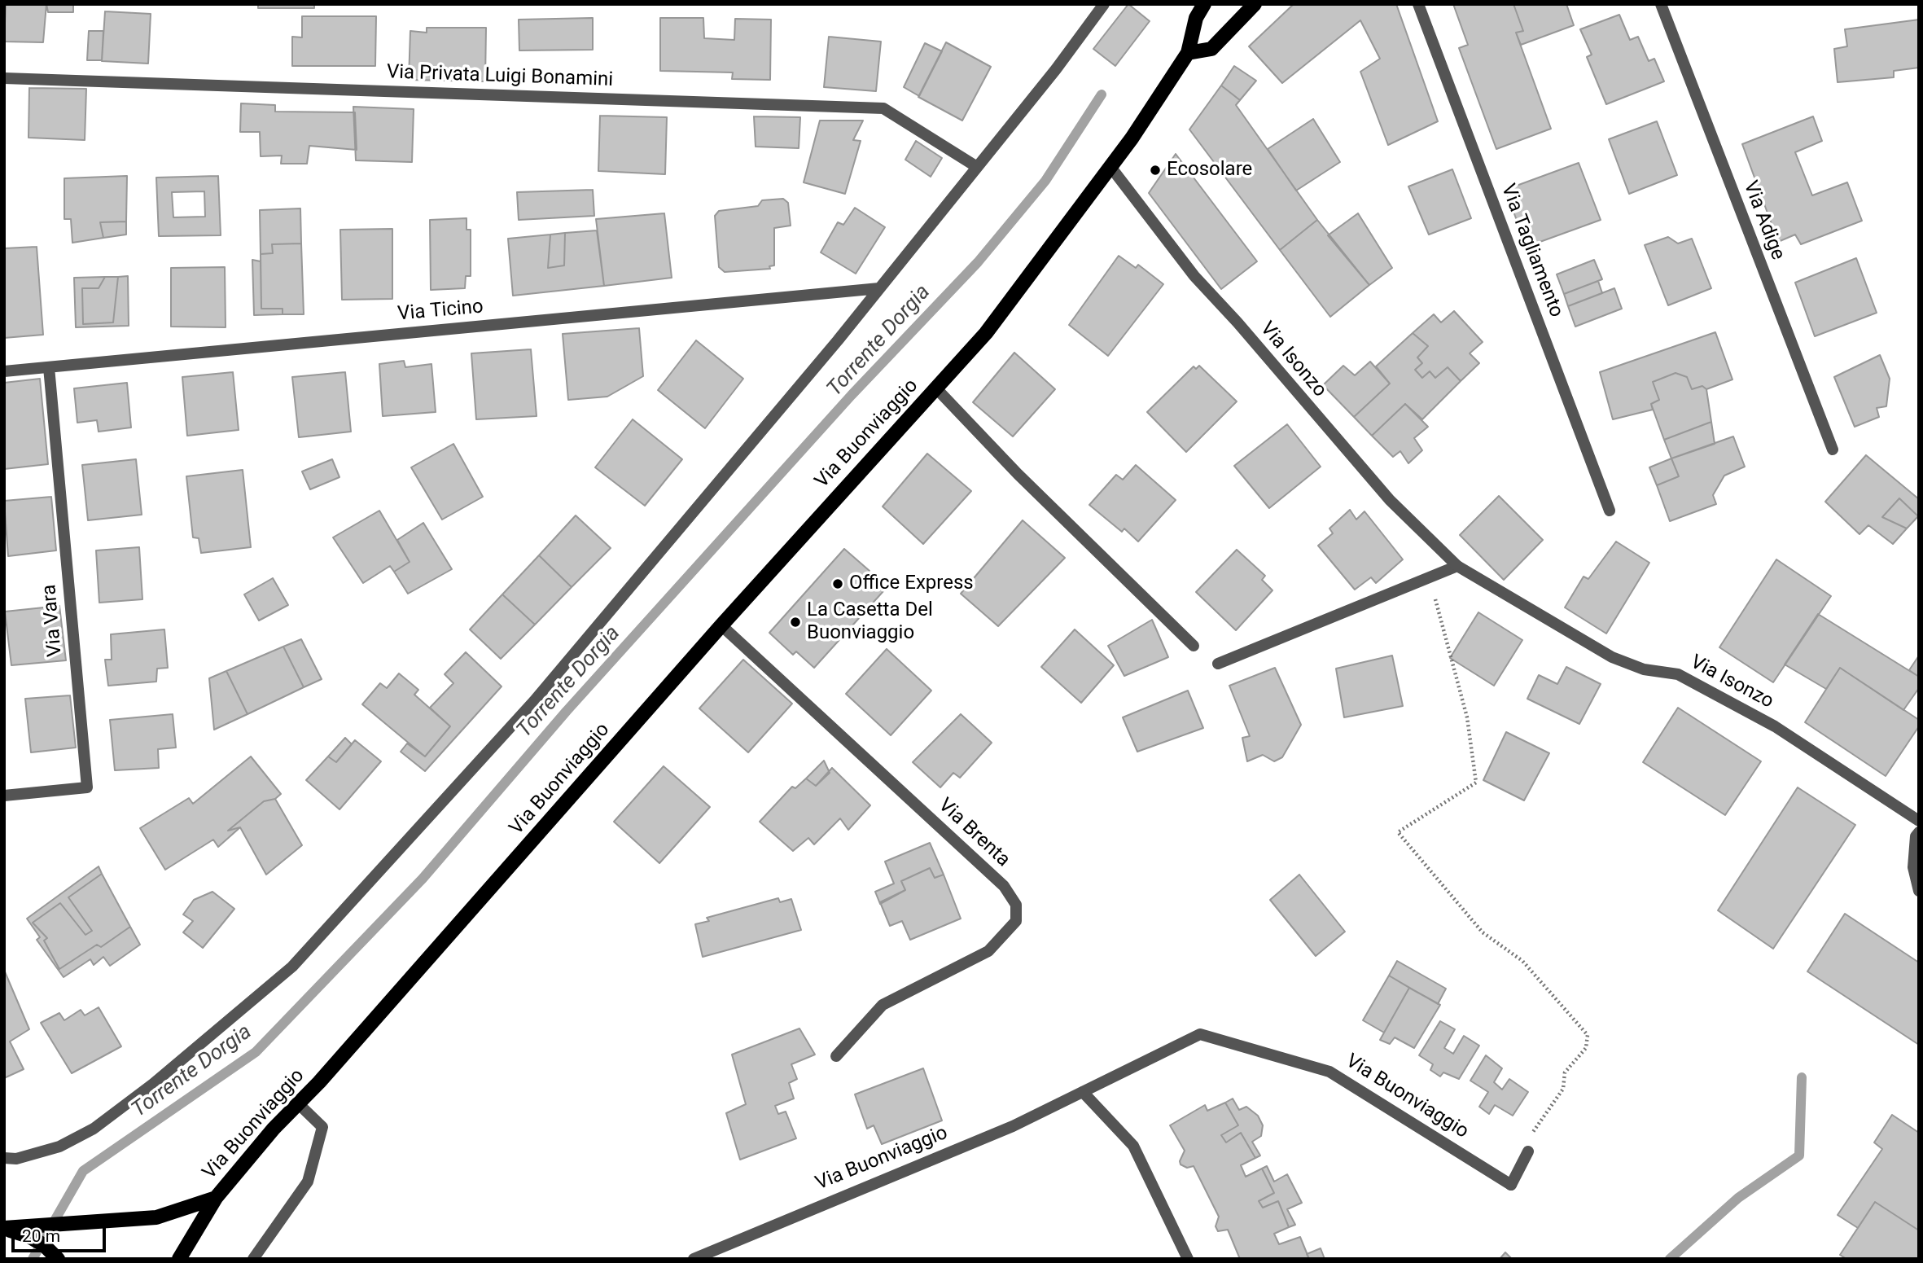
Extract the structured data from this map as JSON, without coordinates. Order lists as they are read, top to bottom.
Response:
{
  "streets": {
    "main road": ["Via Buonviaggio"],
    "street": [
      "Via Privata Luigi Bonamini",
      "Via Adige",
      "Via Tagliamento",
      "Via Ticino",
      "Via Isonzo",
      "Via Vara",
      "Via Brenta"
    ]
  },
  "crossings": [
    ["Via Ticino", "Via Vara"],
    ["Via Isonzo", "Via Buonviaggio"],
    ["Via Buonviaggio", "Via Brenta"]
  ],
  "water": ["Torrente Dorgia"],
  "places": ["Ecosolare", "Office Express", "La Casetta Del Buonviaggio"],
  "scale_bar": "20 m"
}
